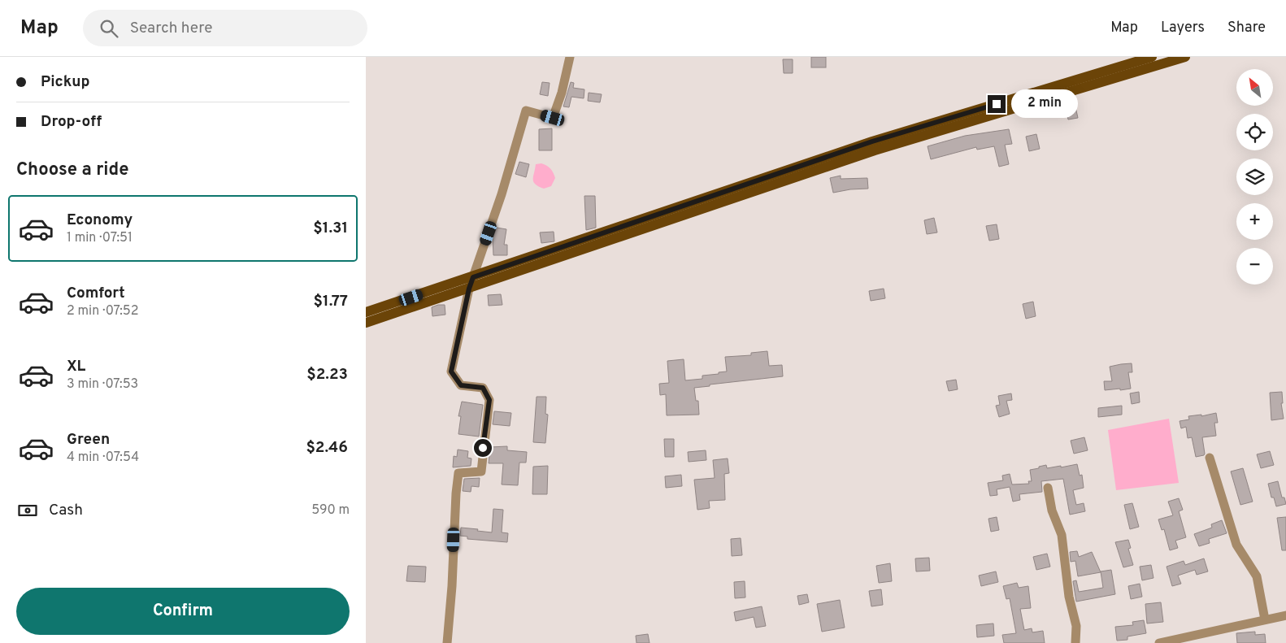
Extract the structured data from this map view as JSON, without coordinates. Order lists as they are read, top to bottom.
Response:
{
  "north": "top left",
  "page": {
    "header": "Map",
    "search": "Search here",
    "nav": ["Map", "Layers", "Share"],
    "banner": ["Pickup", "Drop-off"],
    "map_buttons": ["+", "−"],
    "bubble": "2 min",
    "heading": "Choose a ride",
    "list": [
      {
        "name": "Economy",
        "note": "1 min · 07:51",
        "value": "$1.31"
      },
      {
        "name": "Comfort",
        "note": "2 min · 07:52",
        "value": "$1.77"
      },
      {
        "name": "XL",
        "note": "3 min · 07:53",
        "value": "$2.23"
      },
      {
        "name": "Green",
        "note": "4 min · 07:54",
        "value": "$2.46"
      }
    ],
    "pay": ["Cash", "590 m"],
    "buttons": "Confirm"
  }
}
